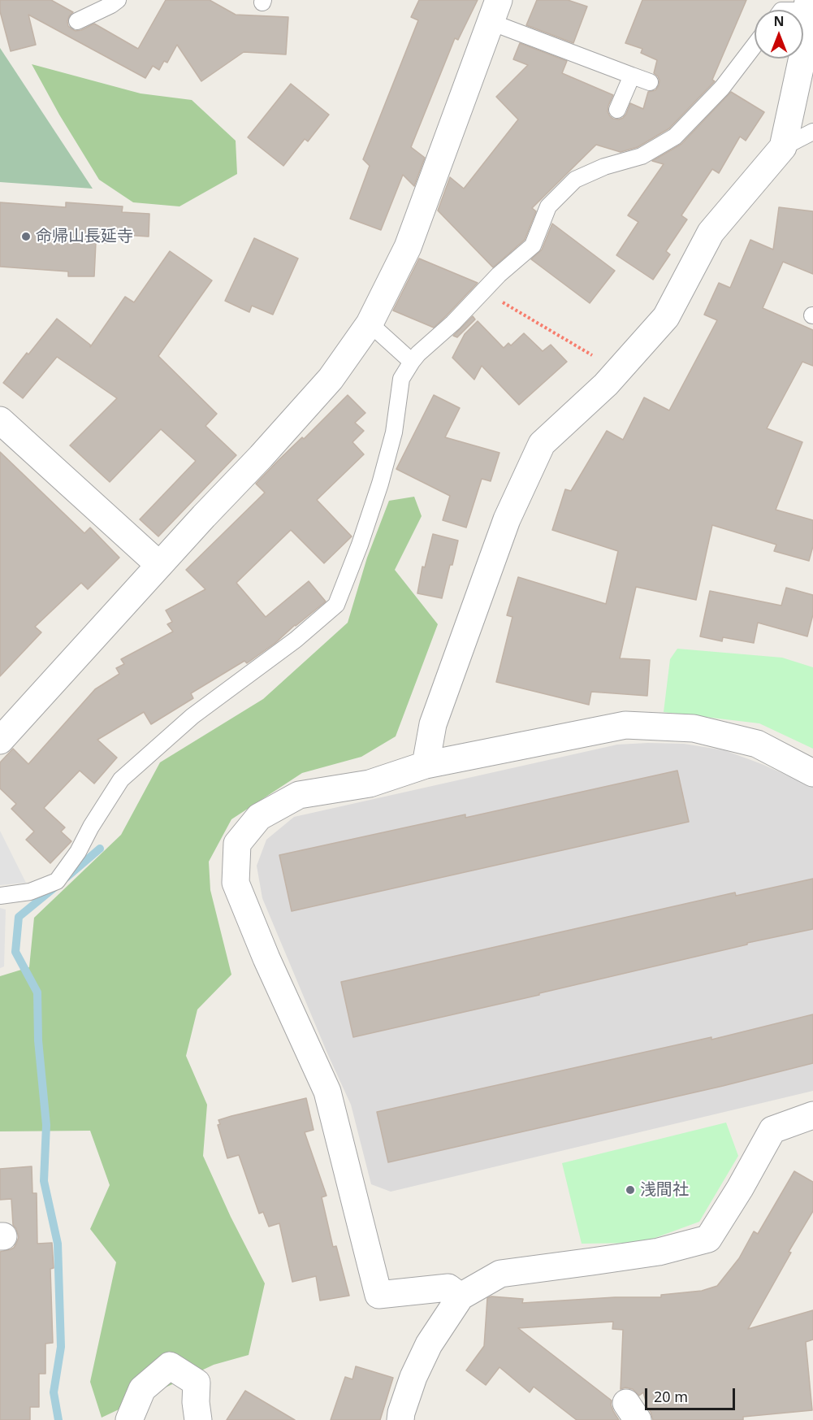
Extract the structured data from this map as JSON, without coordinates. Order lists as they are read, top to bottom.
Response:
{
  "places": ["命帰山長延寺", "浅間社"],
  "scale_bar": "20 m",
  "north": "top"
}
